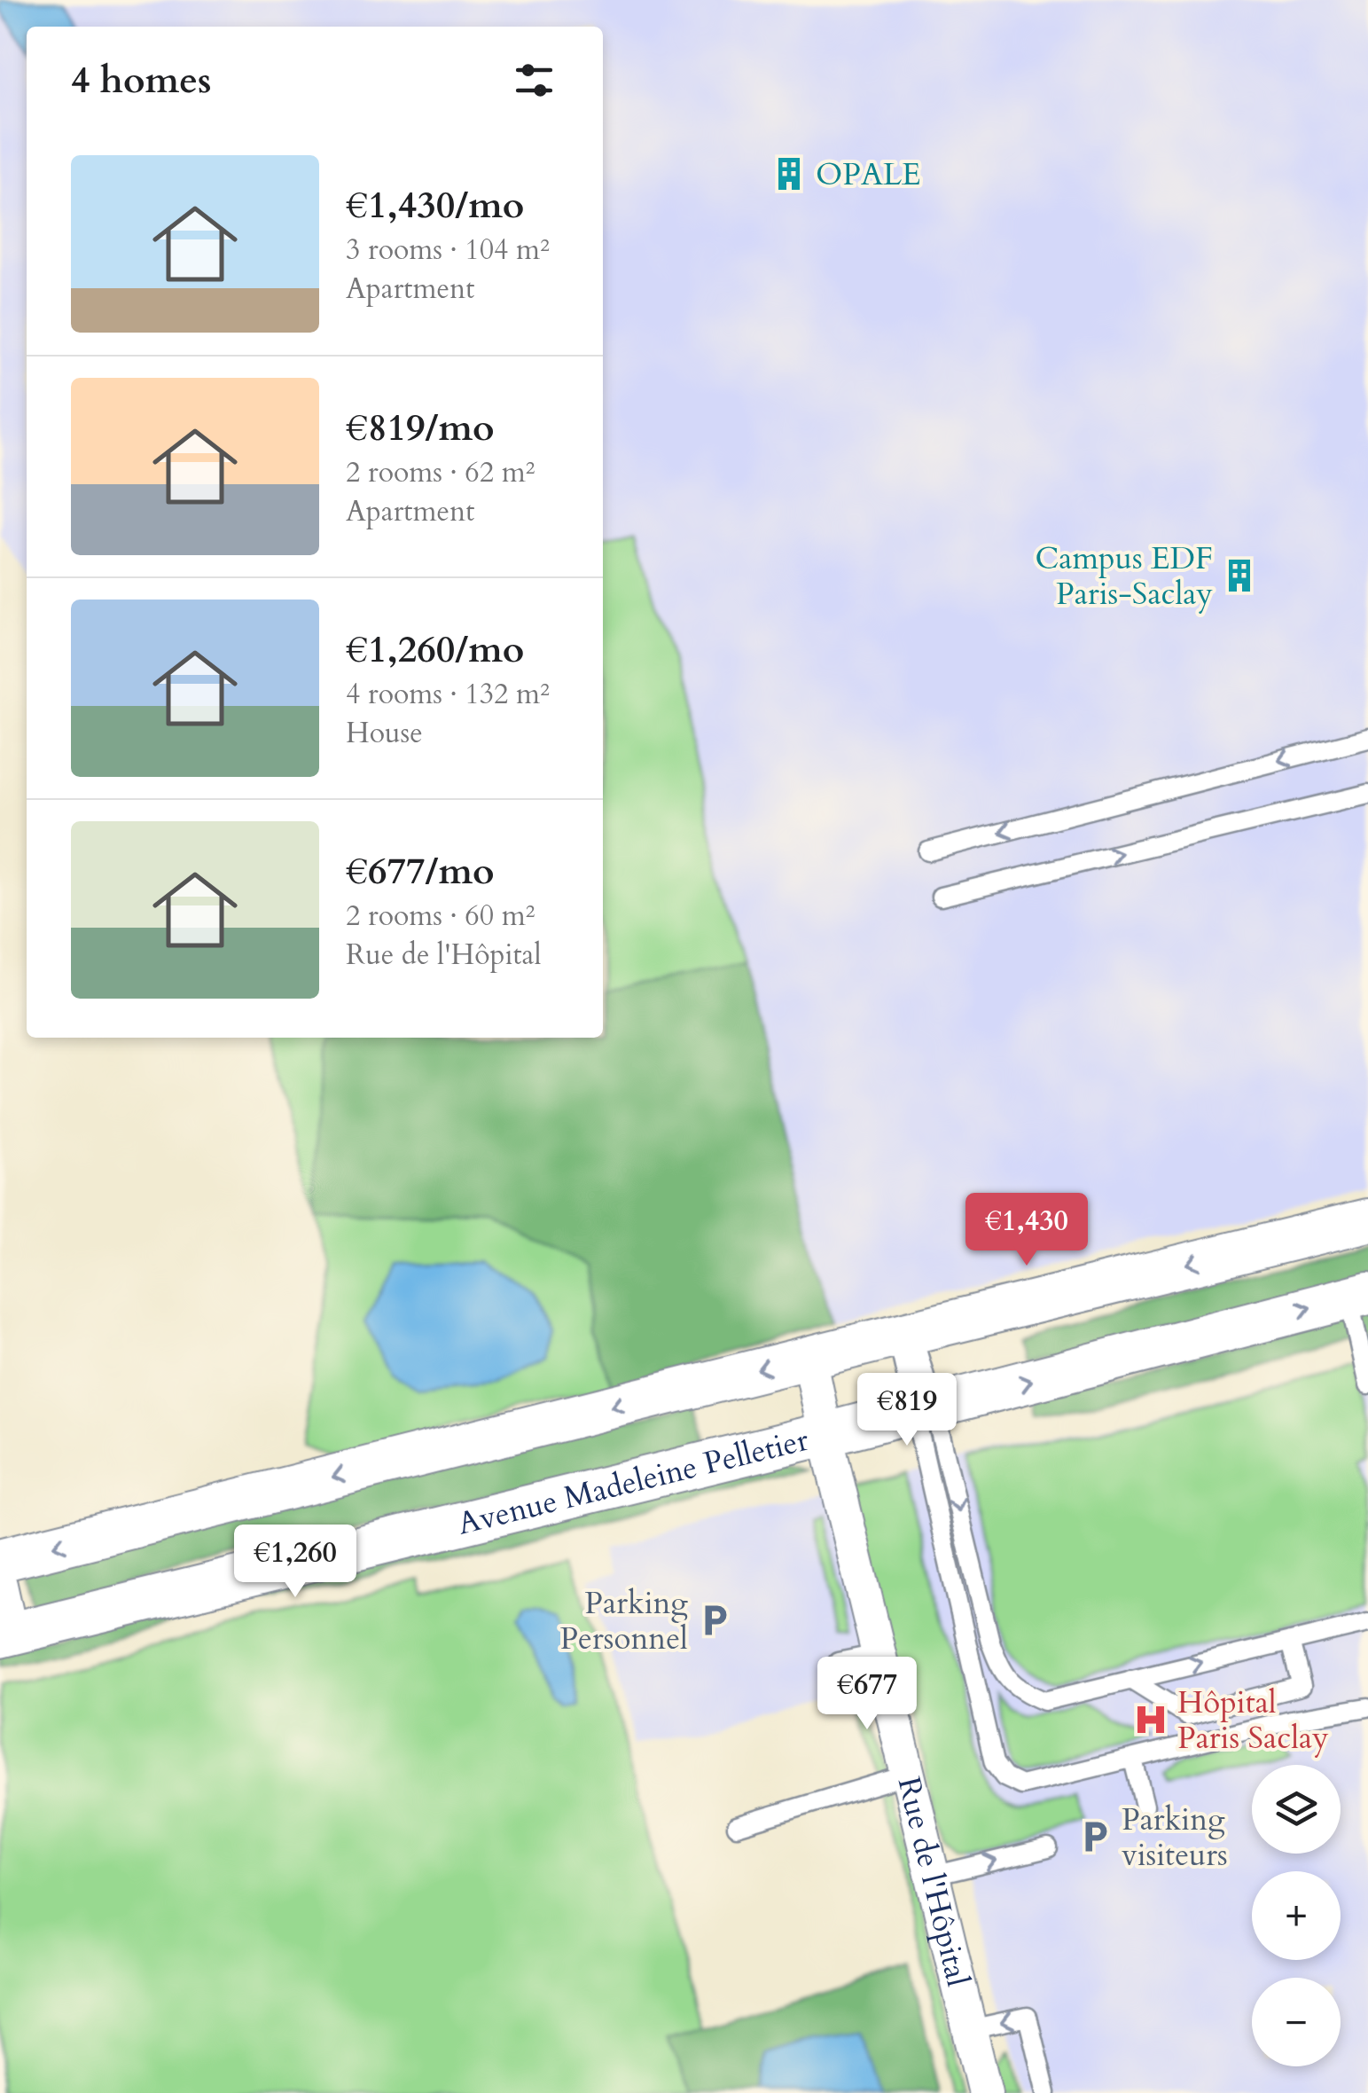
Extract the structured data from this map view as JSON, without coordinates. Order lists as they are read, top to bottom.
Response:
{
  "streets": {
    "street": ["Avenue Madeleine Pelletier", "Rue de l'Hôpital"]
  },
  "crossings": [
    ["Avenue Madeleine Pelletier", "Rue de l'Hôpital"]
  ],
  "places": {
    "building": ["OPALE", "Campus EDF Paris-Saclay"],
    "parking": ["Parking Personnel", "Parking visiteurs"],
    "hospital": ["Hôpital Paris Saclay"]
  },
  "page": {
    "heading": "4 homes",
    "list": [
      {
        "name": "€1,430/mo",
        "note": "3 rooms · 104 m² · Apartment"
      },
      {
        "name": "€819/mo",
        "note": "2 rooms · 62 m² · Apartment"
      },
      {
        "name": "€1,260/mo",
        "note": "4 rooms · 132 m² · House"
      },
      {
        "name": "€677/mo",
        "note": "2 rooms · 60 m² · Rue de l'Hôpital"
      }
    ],
    "price": [
      "€1,430",
      "€819",
      "€1,260",
      "€677"
    ],
    "map_buttons": ["+", "−"]
  }
}
